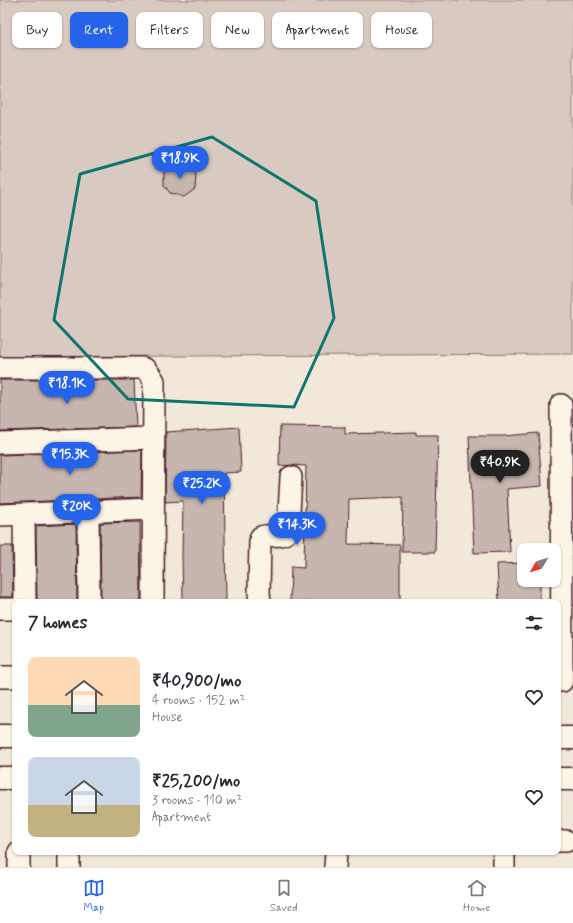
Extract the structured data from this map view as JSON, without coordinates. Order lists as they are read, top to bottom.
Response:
{
  "north": "bottom left",
  "page": {
    "chip": [
      "Buy",
      "Rent",
      "Filters",
      "New",
      "Apartment",
      "House"
    ],
    "price": [
      "₹18.9K",
      "₹18.1K",
      "₹15.3K",
      "₹40.9K",
      "₹25.2K",
      "₹20K",
      "₹14.3K"
    ],
    "heading": "7 homes",
    "list": [
      {
        "name": "₹40,900/mo",
        "note": "4 rooms · 152 m² · House"
      },
      {
        "name": "₹25,200/mo",
        "note": "3 rooms · 110 m² · Apartment"
      }
    ],
    "tabs": ["Map", "Saved", "Home"]
  }
}
